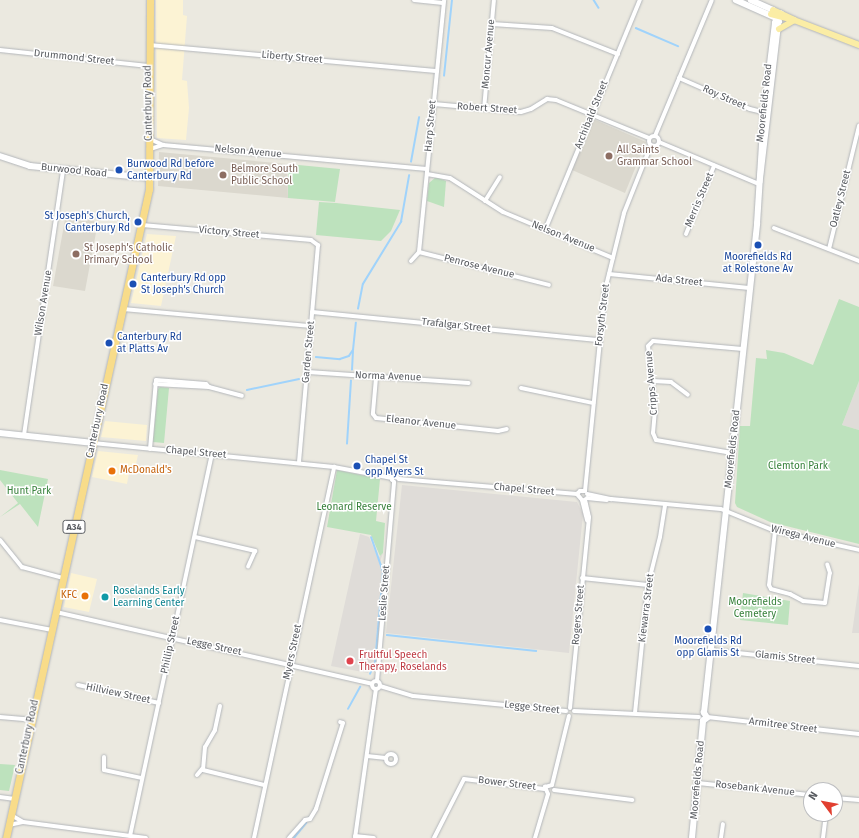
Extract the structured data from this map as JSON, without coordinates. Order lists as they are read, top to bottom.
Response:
{
  "streets": {
    "highway": ["Canterbury Road", "A34"],
    "main road": ["Moorefields Road", "Burwood Road", "Chapel Street"],
    "street": [
      "Moncur Avenue",
      "Drummond Street",
      "Liberty Street",
      "Roy Street",
      "Robert Street",
      "Archibald Street",
      "Harp Street",
      "Nelson Avenue",
      "Oatley Street",
      "Merris Street",
      "Victory Street",
      "Penrose Avenue",
      "Ada Street",
      "Wilson Avenue",
      "Forsyth Street",
      "Trafalgar Street",
      "Garden Street",
      "Norma Avenue",
      "Cripps Avenue",
      "Eleanor Avenue",
      "Wirega Avenue",
      "Leslie Street",
      "Kiewarra Street",
      "Rogers Street",
      "Phillip Street",
      "Legge Street",
      "Myers Street",
      "Glamis Street",
      "Hillview Street",
      "Armitree Street",
      "Bower Street",
      "Rosebank Avenue"
    ]
  },
  "crossings": [
    ["Moncur Avenue", "Robert Street"],
    ["Drummond Street", "Canterbury Road"],
    ["Liberty Street", "Canterbury Road"],
    ["Liberty Street", "Harp Street"],
    ["Roy Street", "Moorefields Road"],
    ["Canterbury Road", "Nelson Avenue"],
    ["Canterbury Road", "Burwood Road"],
    ["Canterbury Road", "Victory Street"],
    ["Canterbury Road", "Chapel Street"],
    ["Canterbury Road", "Legge Street"],
    ["Moorefields Road", "Ada Street"],
    ["Moorefields Road", "Cripps Avenue"],
    ["Moorefields Road", "Wirega Avenue"],
    ["Moorefields Road", "Glamis Street"],
    ["Moorefields Road", "Armitree Street"],
    ["Moorefields Road", "Rosebank Avenue"],
    ["Robert Street", "Archibald Street"],
    ["Robert Street", "Harp Street"],
    ["Archibald Street", "Nelson Avenue"],
    ["Harp Street", "Nelson Avenue"],
    ["Harp Street", "Penrose Avenue"],
    ["Nelson Avenue", "Forsyth Street"],
    ["Burwood Road", "Wilson Avenue"],
    ["Victory Street", "Garden Street"],
    ["Ada Street", "Forsyth Street"],
    ["Wilson Avenue", "Chapel Street"],
    ["Forsyth Street", "Trafalgar Street"],
    ["Forsyth Street", "Rogers Street"],
    ["Trafalgar Street", "Garden Street"],
    ["Garden Street", "Norma Avenue"],
    ["Garden Street", "Chapel Street"],
    ["Norma Avenue", "Eleanor Avenue"],
    ["Chapel Street", "Leslie Street"],
    ["Chapel Street", "Phillip Street"],
    ["Chapel Street", "Myers Street"],
    ["Kiewarra Street", "Armitree Street"],
    ["Phillip Street", "Legge Street"],
    ["Phillip Street", "Hillview Street"],
    ["Legge Street", "Myers Street"]
  ],
  "parks": [
    "Clemton Park",
    "Hunt Park",
    "Leonard Reserve",
    "Moorefields Cemetery"
  ],
  "places": [
    "All Saints Grammar School",
    "Burwood Rd before Canterbury Rd",
    "Belmore South Public School",
    "St Joseph's Church, Canterbury Rd",
    "Moorefields Rd at Rolestone Av",
    "St Joseph's Catholic Primary School",
    "Canterbury Rd opp St Joseph's Church",
    "Canterbury Rd at Platts Av",
    "Chapel St opp Myers St",
    "McDonald's",
    "KFC",
    "Roselands Early Learning Center",
    "Moorefields Rd opp Glamis St",
    "Fruitful Speech Therapy, Roselands"
  ],
  "north": "top left"
}
